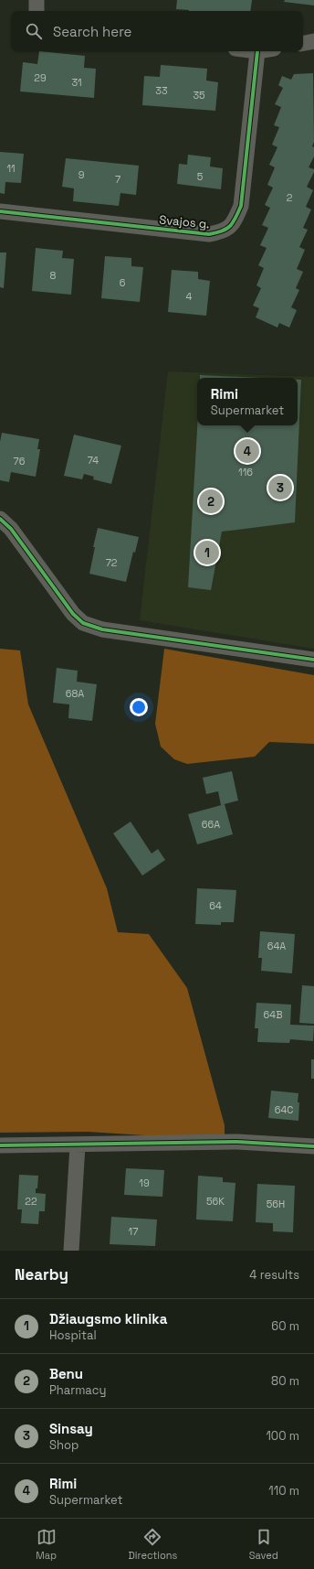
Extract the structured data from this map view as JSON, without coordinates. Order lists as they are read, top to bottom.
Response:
{
  "streets": {
    "street": ["Svajos g."]
  },
  "house_numbers": [
    "29",
    "31",
    "33",
    "35",
    "11",
    "9",
    "5",
    "7",
    "2",
    "8",
    "6",
    "4",
    "74",
    "76",
    "116",
    "72",
    "68A",
    "66A",
    "64",
    "64A",
    "64B",
    "64C",
    "19",
    "22",
    "56K",
    "56H",
    "17"
  ],
  "page": {
    "search": "Search here",
    "popup": ["Rimi", "Supermarket"],
    "pins": [
      "4",
      "3",
      "2",
      "1"
    ],
    "heading": ["Nearby", "4 results"],
    "list": [
      {
        "mark": "1",
        "name": "Džiaugsmo klinika",
        "note": "Hospital",
        "value": "60 m"
      },
      {
        "mark": "2",
        "name": "Benu",
        "note": "Pharmacy",
        "value": "80 m"
      },
      {
        "mark": "3",
        "name": "Sinsay",
        "note": "Shop",
        "value": "100 m"
      },
      {
        "mark": "4",
        "name": "Rimi",
        "note": "Supermarket",
        "value": "110 m"
      }
    ],
    "nav": ["Map", "Directions", "Saved"]
  }
}
